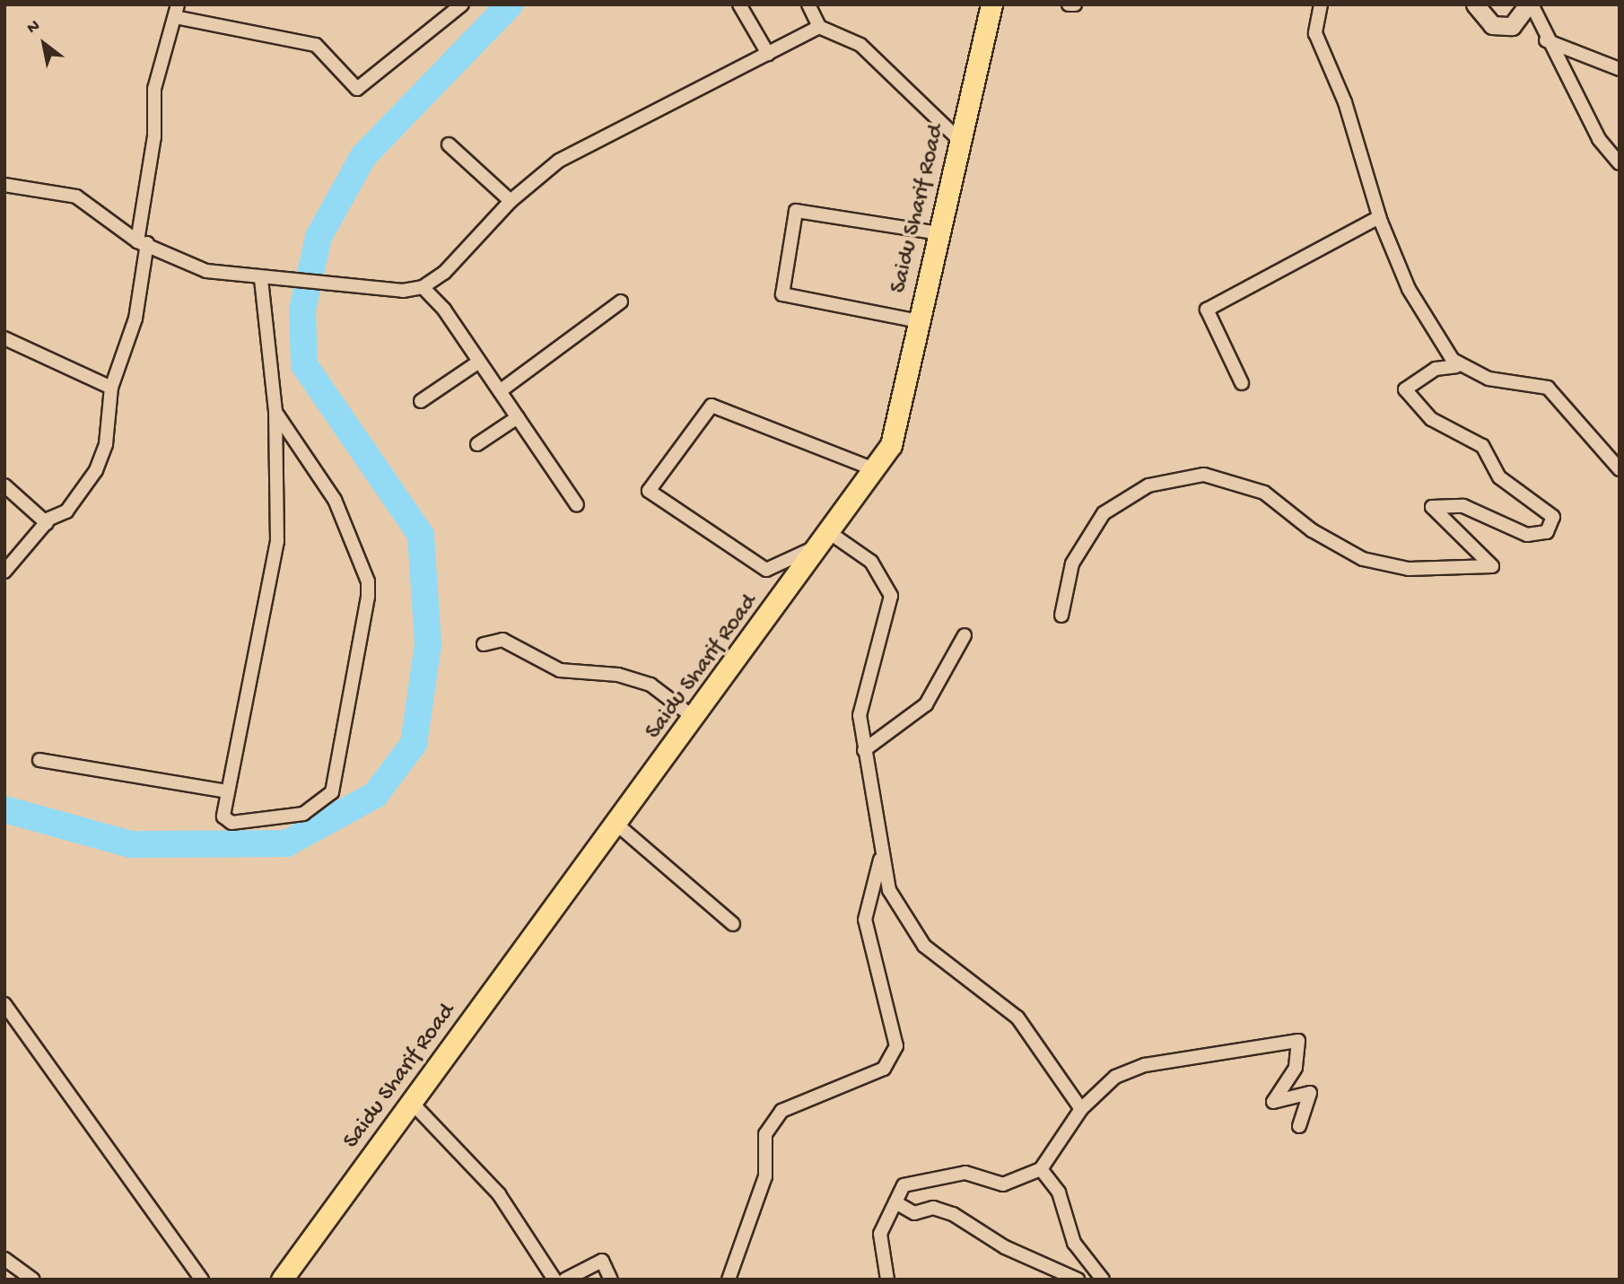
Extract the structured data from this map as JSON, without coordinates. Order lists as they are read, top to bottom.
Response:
{
  "streets": {
    "main road": ["Saidu Sharif Road"]
  },
  "north": "top left"
}
